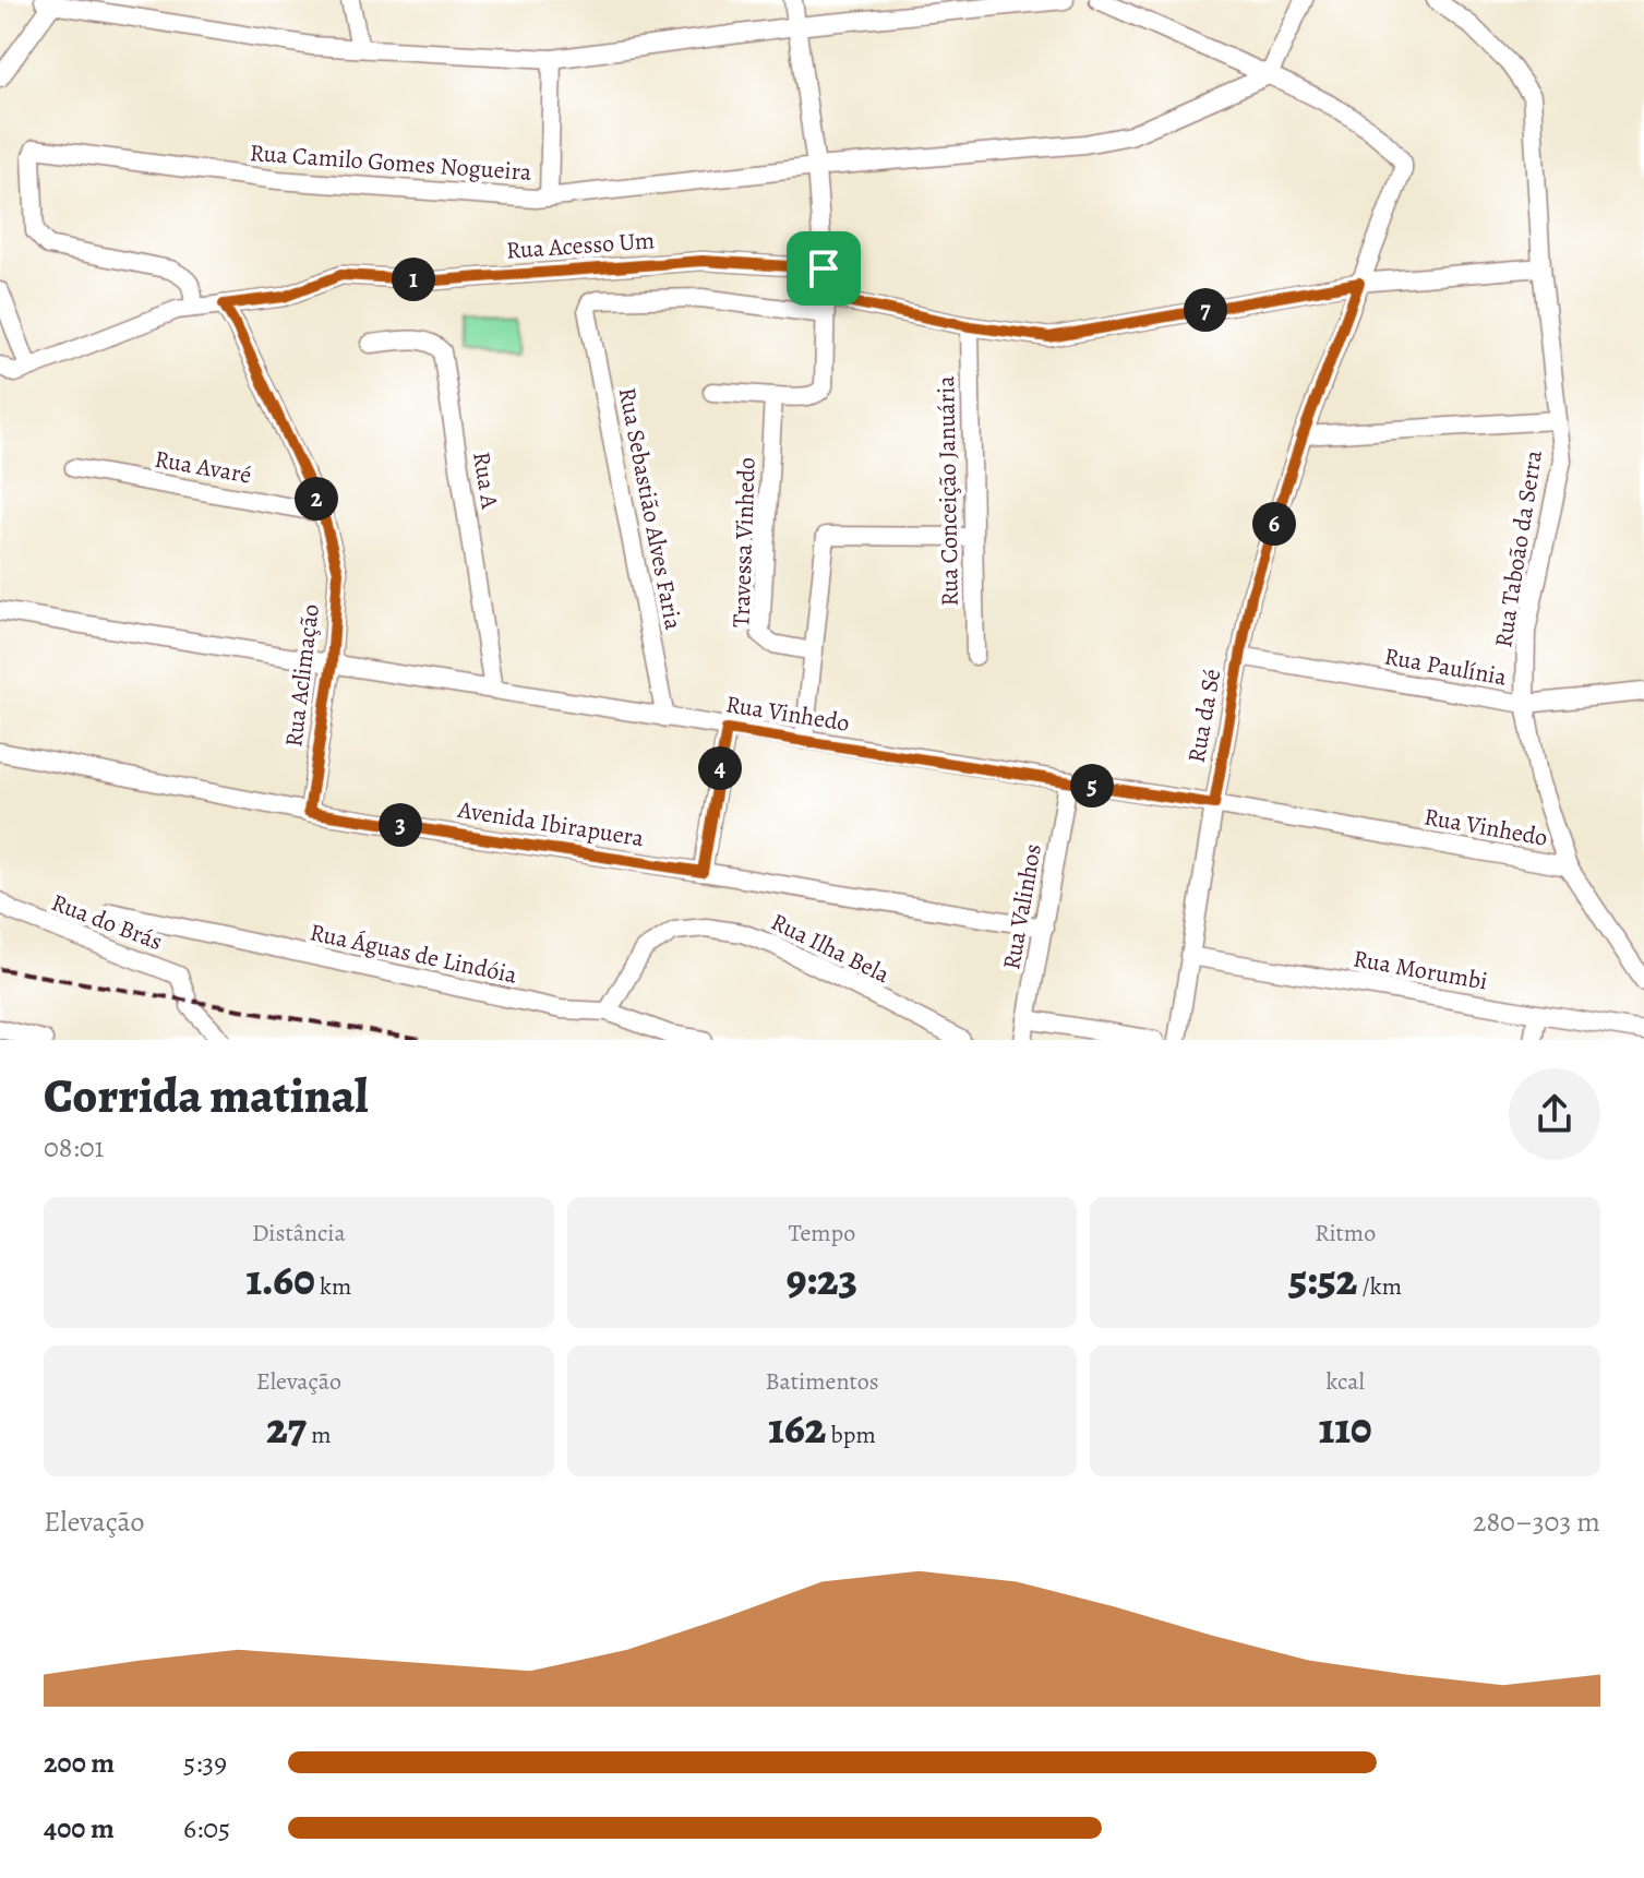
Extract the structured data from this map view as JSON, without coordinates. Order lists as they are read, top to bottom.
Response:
{
  "streets": {
    "street": [
      "Rua Camilo Gomes Nogueira",
      "Rua Acesso Um",
      "Rua Avaré",
      "Rua A",
      "Rua Conceição Januária",
      "Rua Sebastião Alves Faria",
      "Travessa Vinhedo",
      "Rua Taboão da Serra",
      "Rua Paulínia",
      "Rua Aclimação",
      "Rua Vinhedo",
      "Rua da Sé",
      "Avenida Ibirapuera",
      "Rua Valinhos",
      "Rua do Brás",
      "Rua Ilha Bela",
      "Rua Águas de Lindóia",
      "Rua Morumbi"
    ]
  },
  "crossings": [
    ["Rua Camilo Gomes Nogueira", "Rua da Sé"],
    ["Rua Acesso Um", "Rua Aclimação"],
    ["Rua Avaré", "Rua Aclimação"],
    ["Rua A", "Rua Vinhedo"],
    ["Rua Sebastião Alves Faria", "Rua Vinhedo"],
    ["Rua Taboão da Serra", "Rua Paulínia"],
    ["Rua Taboão da Serra", "Rua Vinhedo"],
    ["Rua Paulínia", "Rua da Sé"],
    ["Rua Aclimação", "Rua Vinhedo"],
    ["Rua Aclimação", "Avenida Ibirapuera"],
    ["Rua Vinhedo", "Rua da Sé"],
    ["Rua Vinhedo", "Rua Valinhos"],
    ["Rua da Sé", "Rua Morumbi"],
    ["Avenida Ibirapuera", "Rua Valinhos"],
    ["Rua Ilha Bela", "Rua Águas de Lindóia"]
  ],
  "page": {
    "pins": [
      "1",
      "7",
      "2",
      "6",
      "4",
      "5",
      "3"
    ],
    "heading": ["Corrida matinal", "08:01"],
    "stats": [
      ["Distância", "1.60 km"],
      ["Tempo", "9:23"],
      ["Ritmo", "5:52 /km"],
      ["Elevação", "27 m"],
      ["Batimentos", "162 bpm"],
      ["kcal", "110"]
    ],
    "chart": ["Elevação", "280–303 m"],
    "list": [
      {
        "name": "200 m",
        "note": "5:39"
      },
      {
        "name": "400 m",
        "note": "6:05"
      }
    ]
  }
}
